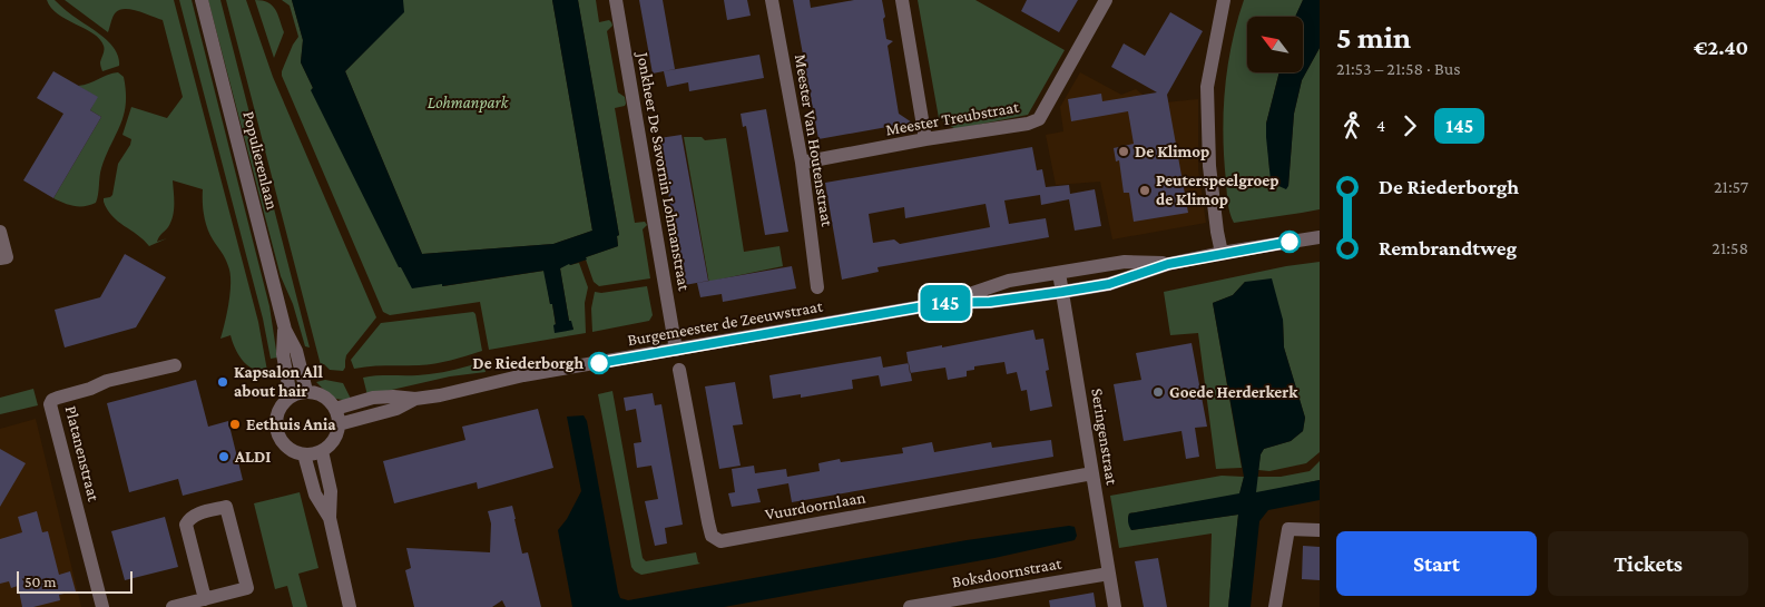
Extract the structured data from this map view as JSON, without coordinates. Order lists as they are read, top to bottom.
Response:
{
  "streets": {
    "street": [
      "Meester Treubstraat",
      "Meester Van Houtenstraat",
      "Populierenlaan",
      "Jonkheer De Savornin Lohmanstraat",
      "Burgemeester de Zeeuwstraat",
      "Seringenstraat",
      "Platanenstraat",
      "Vuurdoornlaan",
      "Boksdoornstraat"
    ]
  },
  "crossings": [
    ["Meester Treubstraat", "Meester Van Houtenstraat"],
    ["Populierenlaan", "Burgemeester de Zeeuwstraat"],
    ["Jonkheer De Savornin Lohmanstraat", "Burgemeester de Zeeuwstraat"],
    ["Burgemeester de Zeeuwstraat", "Seringenstraat"],
    ["Seringenstraat", "Vuurdoornlaan"],
    ["Seringenstraat", "Boksdoornstraat"]
  ],
  "parks": ["Lohmanpark"],
  "places": [
    "De Klimop",
    "Peuterspeelgroep de Klimop",
    "De Riederborgh",
    "Kapsalon All about hair",
    "Goede Herderkerk",
    "Eethuis Ania",
    "ALDI"
  ],
  "lines": ["bus line 145"],
  "scale_bar": "50 m",
  "north": "top left",
  "page": {
    "on_map": "145",
    "heading": ["5 min", "21:53 – 21:58 · Bus", "€2.40"],
    "legs": ["4", "145"],
    "list": [
      {
        "name": "De Riederborgh",
        "value": "21:57"
      },
      {
        "name": "Rembrandtweg",
        "value": "21:58"
      }
    ],
    "buttons": ["Start", "Tickets"],
    "scale": "50 m"
  }
}
